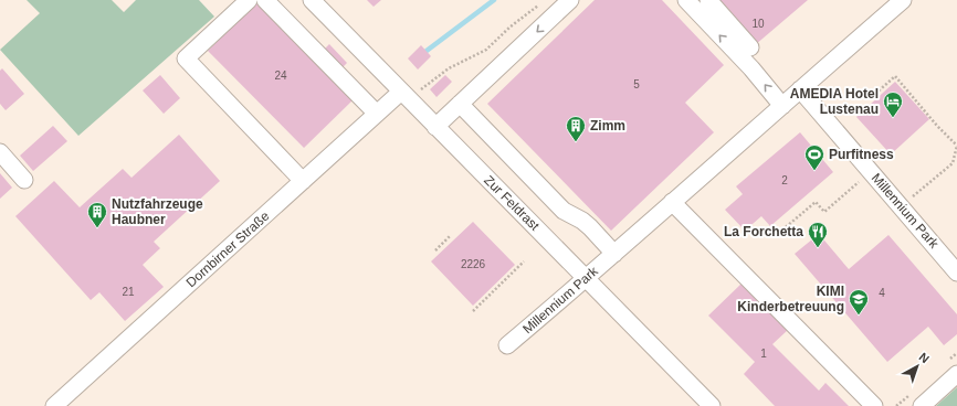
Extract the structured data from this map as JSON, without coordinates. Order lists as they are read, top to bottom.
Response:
{
  "streets": {
    "street": ["Zur Feldrast", "Millennium Park", "Dornbirner Straße"]
  },
  "crossings": [
    ["Zur Feldrast", "Millennium Park"],
    ["Zur Feldrast", "Dornbirner Straße"]
  ],
  "places": {
    "hotel": ["AMEDIA Hotel Lustenau"],
    "building": ["Zimm", "Nutzfahrzeuge Haubner"],
    "sports": ["Purfitness"],
    "restaurant": ["La Forchetta"],
    "school or university": ["KIMI Kinderbetreuung"]
  },
  "house_numbers": [
    "10",
    "24",
    "5",
    "2",
    "2226",
    "21",
    "4",
    "1"
  ],
  "north": "top right"
}
